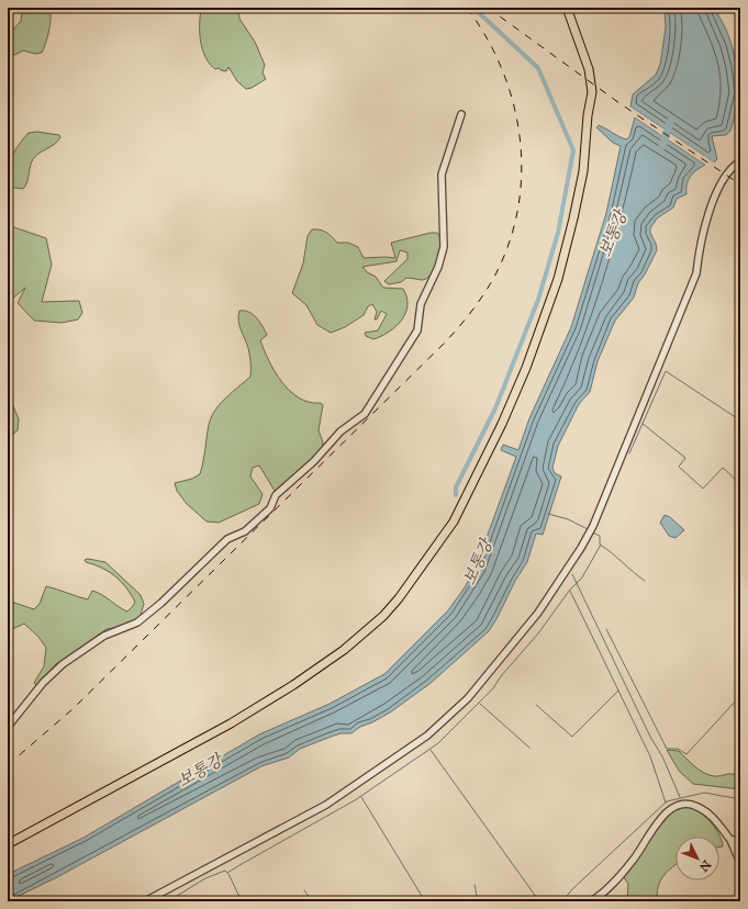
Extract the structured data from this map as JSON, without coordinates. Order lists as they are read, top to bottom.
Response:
{
  "water": ["보통강"],
  "north": "bottom right"
}
